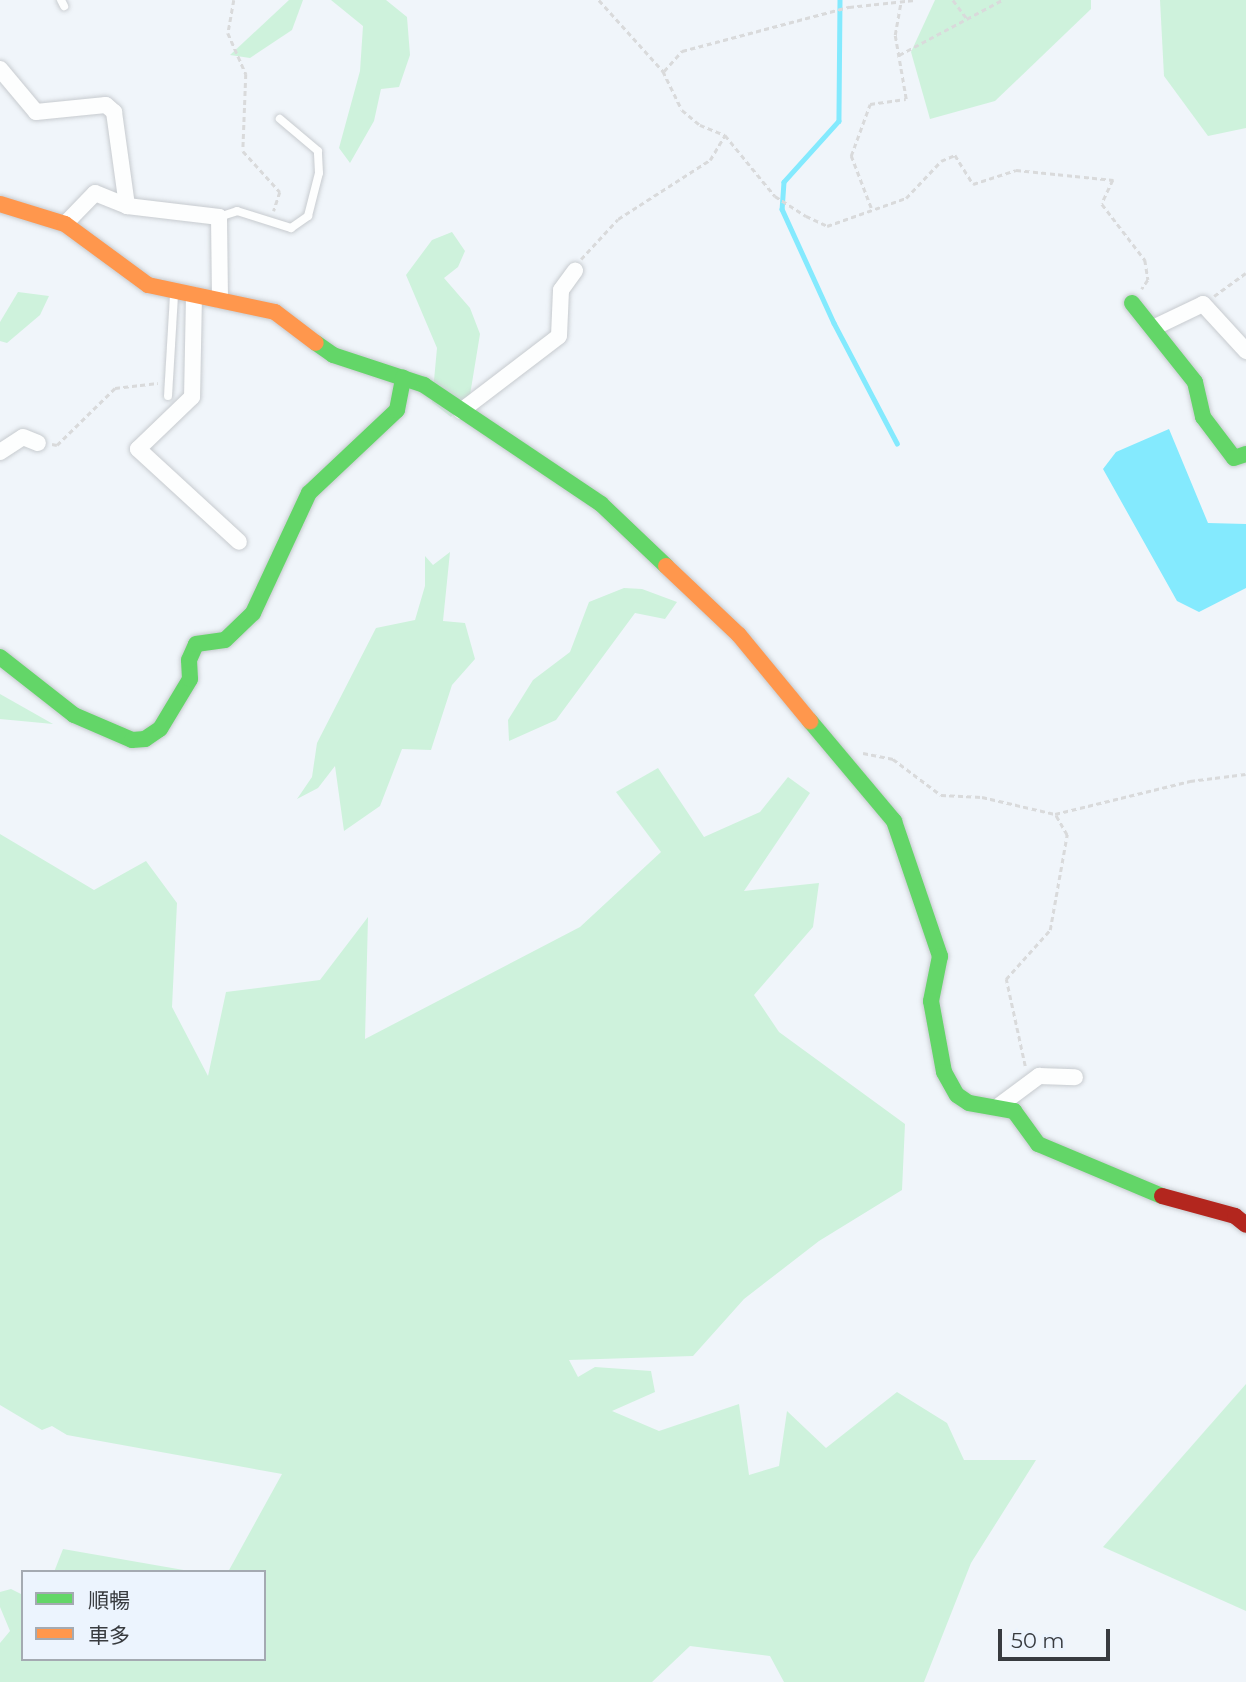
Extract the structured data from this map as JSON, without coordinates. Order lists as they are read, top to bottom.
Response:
{
  "legend": ["順暢", "車多"],
  "scale_bar": "50 m"
}
